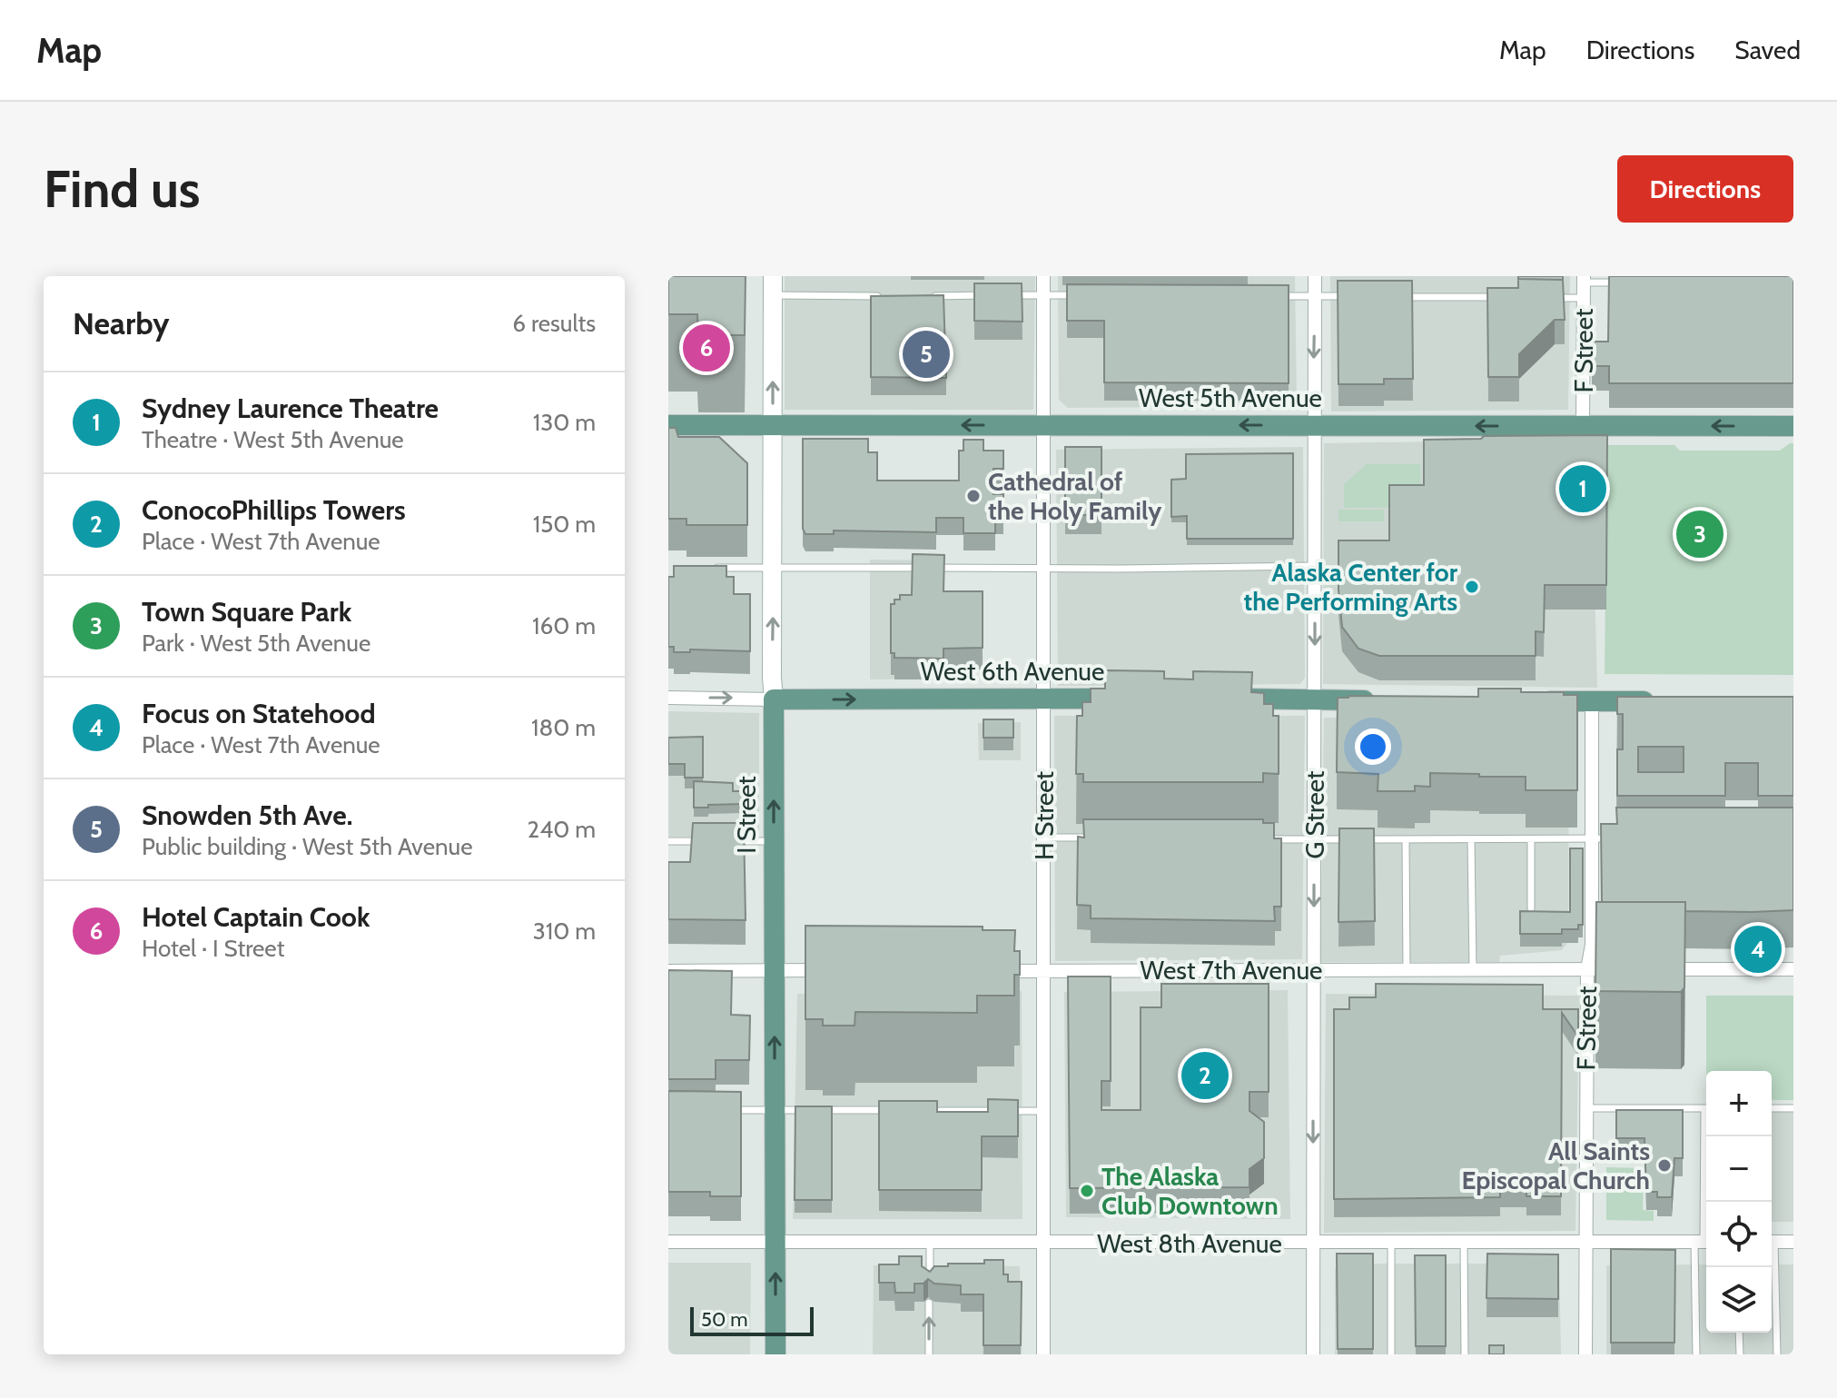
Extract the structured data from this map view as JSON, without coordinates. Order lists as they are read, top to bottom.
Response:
{
  "streets": {
    "main road": ["West 5th Avenue", "West 6th Avenue", "I Street"],
    "street": [
      "F Street",
      "G Street",
      "H Street",
      "West 7th Avenue",
      "West 8th Avenue"
    ]
  },
  "crossings": [
    ["F Street", "West 5th Avenue"],
    ["F Street", "West 7th Avenue"],
    ["F Street", "West 8th Avenue"],
    ["West 5th Avenue", "I Street"],
    ["West 5th Avenue", "G Street"],
    ["West 5th Avenue", "H Street"],
    ["West 6th Avenue", "I Street"],
    ["West 6th Avenue", "H Street"],
    ["I Street", "West 8th Avenue"],
    ["G Street", "West 7th Avenue"],
    ["G Street", "West 8th Avenue"],
    ["H Street", "West 7th Avenue"],
    ["H Street", "West 8th Avenue"]
  ],
  "one_way": [
    "West 5th Avenue",
    "West 6th Avenue",
    "I Street",
    "G Street"
  ],
  "places": [
    "Cathedral of the Holy Family",
    "Alaska Center for the Performing Arts",
    "All Saints Episcopal Church",
    "The Alaska Club Downtown"
  ],
  "scale_bar": "50 m",
  "page": {
    "header": "Map",
    "nav": ["Map", "Directions", "Saved"],
    "buttons": "Directions",
    "title": "Find us",
    "heading": ["Nearby", "6 results"],
    "pins": [
      "6",
      "5",
      "1",
      "3",
      "4",
      "2"
    ],
    "list": [
      {
        "mark": "1",
        "name": "Sydney Laurence Theatre",
        "note": "Theatre · West 5th Avenue",
        "value": "130 m"
      },
      {
        "mark": "2",
        "name": "ConocoPhillips Towers",
        "note": "Place · West 7th Avenue",
        "value": "150 m"
      },
      {
        "mark": "3",
        "name": "Town Square Park",
        "note": "Park · West 5th Avenue",
        "value": "160 m"
      },
      {
        "mark": "4",
        "name": "Focus on Statehood",
        "note": "Place · West 7th Avenue",
        "value": "180 m"
      },
      {
        "mark": "5",
        "name": "Snowden 5th Ave.",
        "note": "Public building · West 5th Avenue",
        "value": "240 m"
      },
      {
        "mark": "6",
        "name": "Hotel Captain Cook",
        "note": "Hotel · I Street",
        "value": "310 m"
      }
    ],
    "map_buttons": ["+", "−"],
    "scale": "50 m"
  }
}
